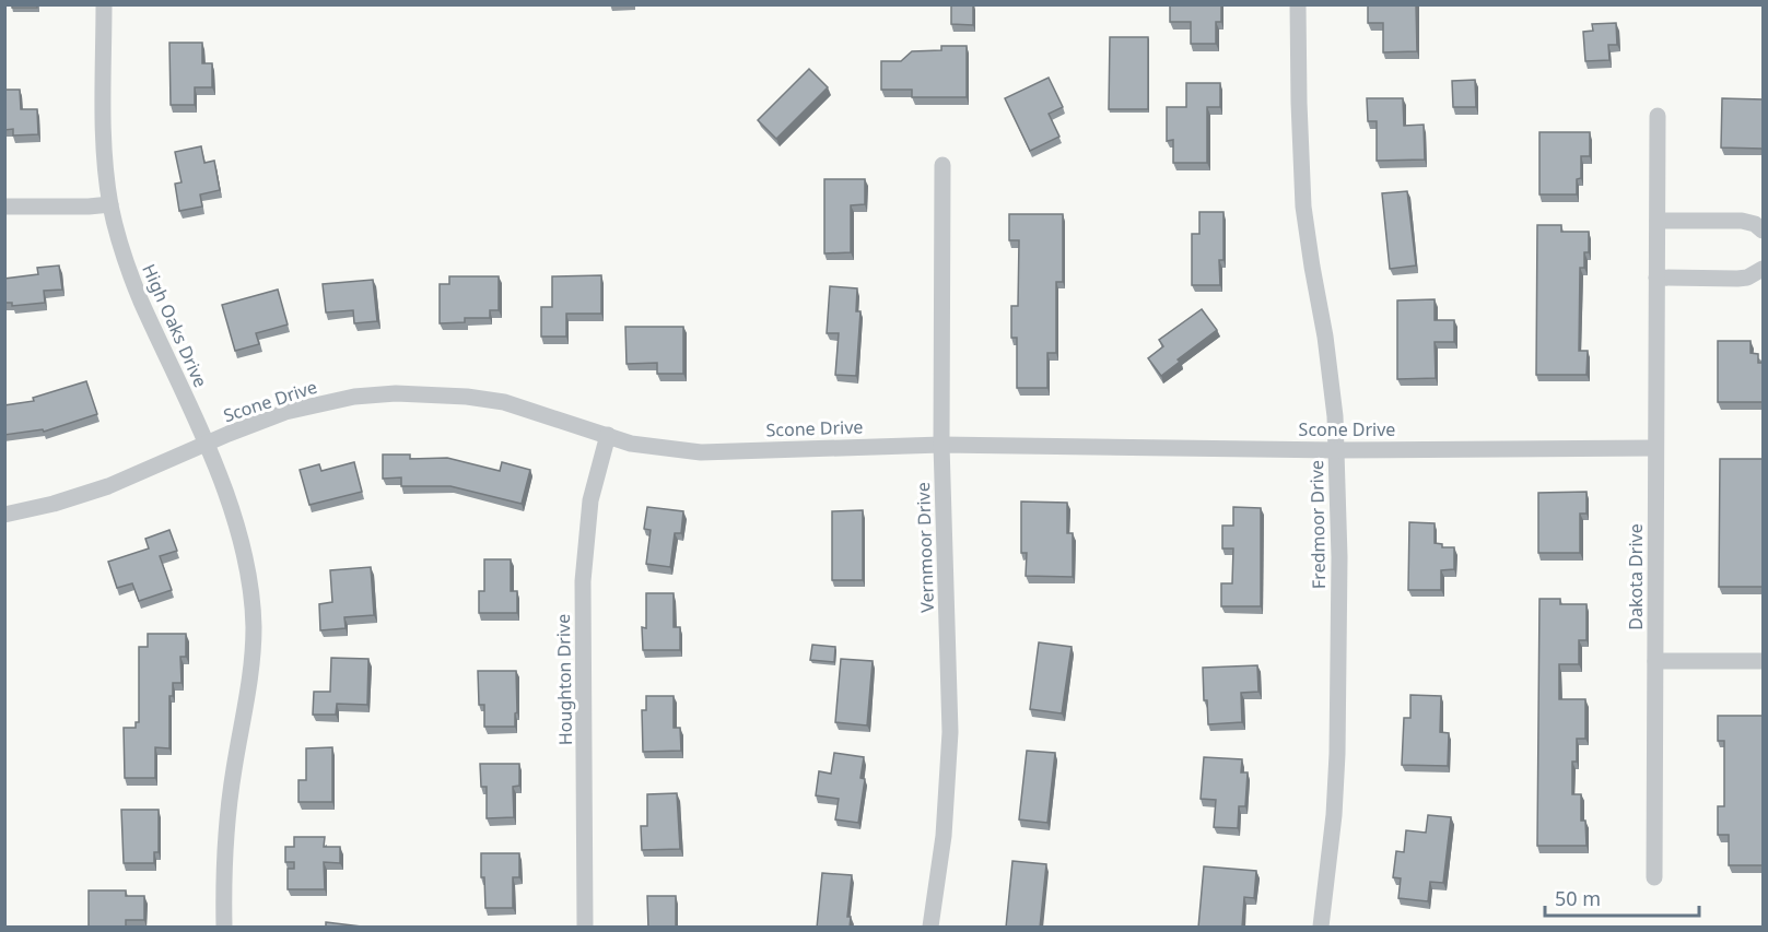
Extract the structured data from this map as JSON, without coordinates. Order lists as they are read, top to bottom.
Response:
{
  "streets": {
    "street": [
      "High Oaks Drive",
      "Scone Drive",
      "Fredmoor Drive",
      "Vernmoor Drive",
      "Dakota Drive",
      "Houghton Drive"
    ]
  },
  "crossings": [
    ["High Oaks Drive", "Scone Drive"],
    ["Scone Drive", "Fredmoor Drive"],
    ["Scone Drive", "Vernmoor Drive"],
    ["Scone Drive", "Dakota Drive"],
    ["Scone Drive", "Houghton Drive"]
  ],
  "scale_bar": "50 m"
}
